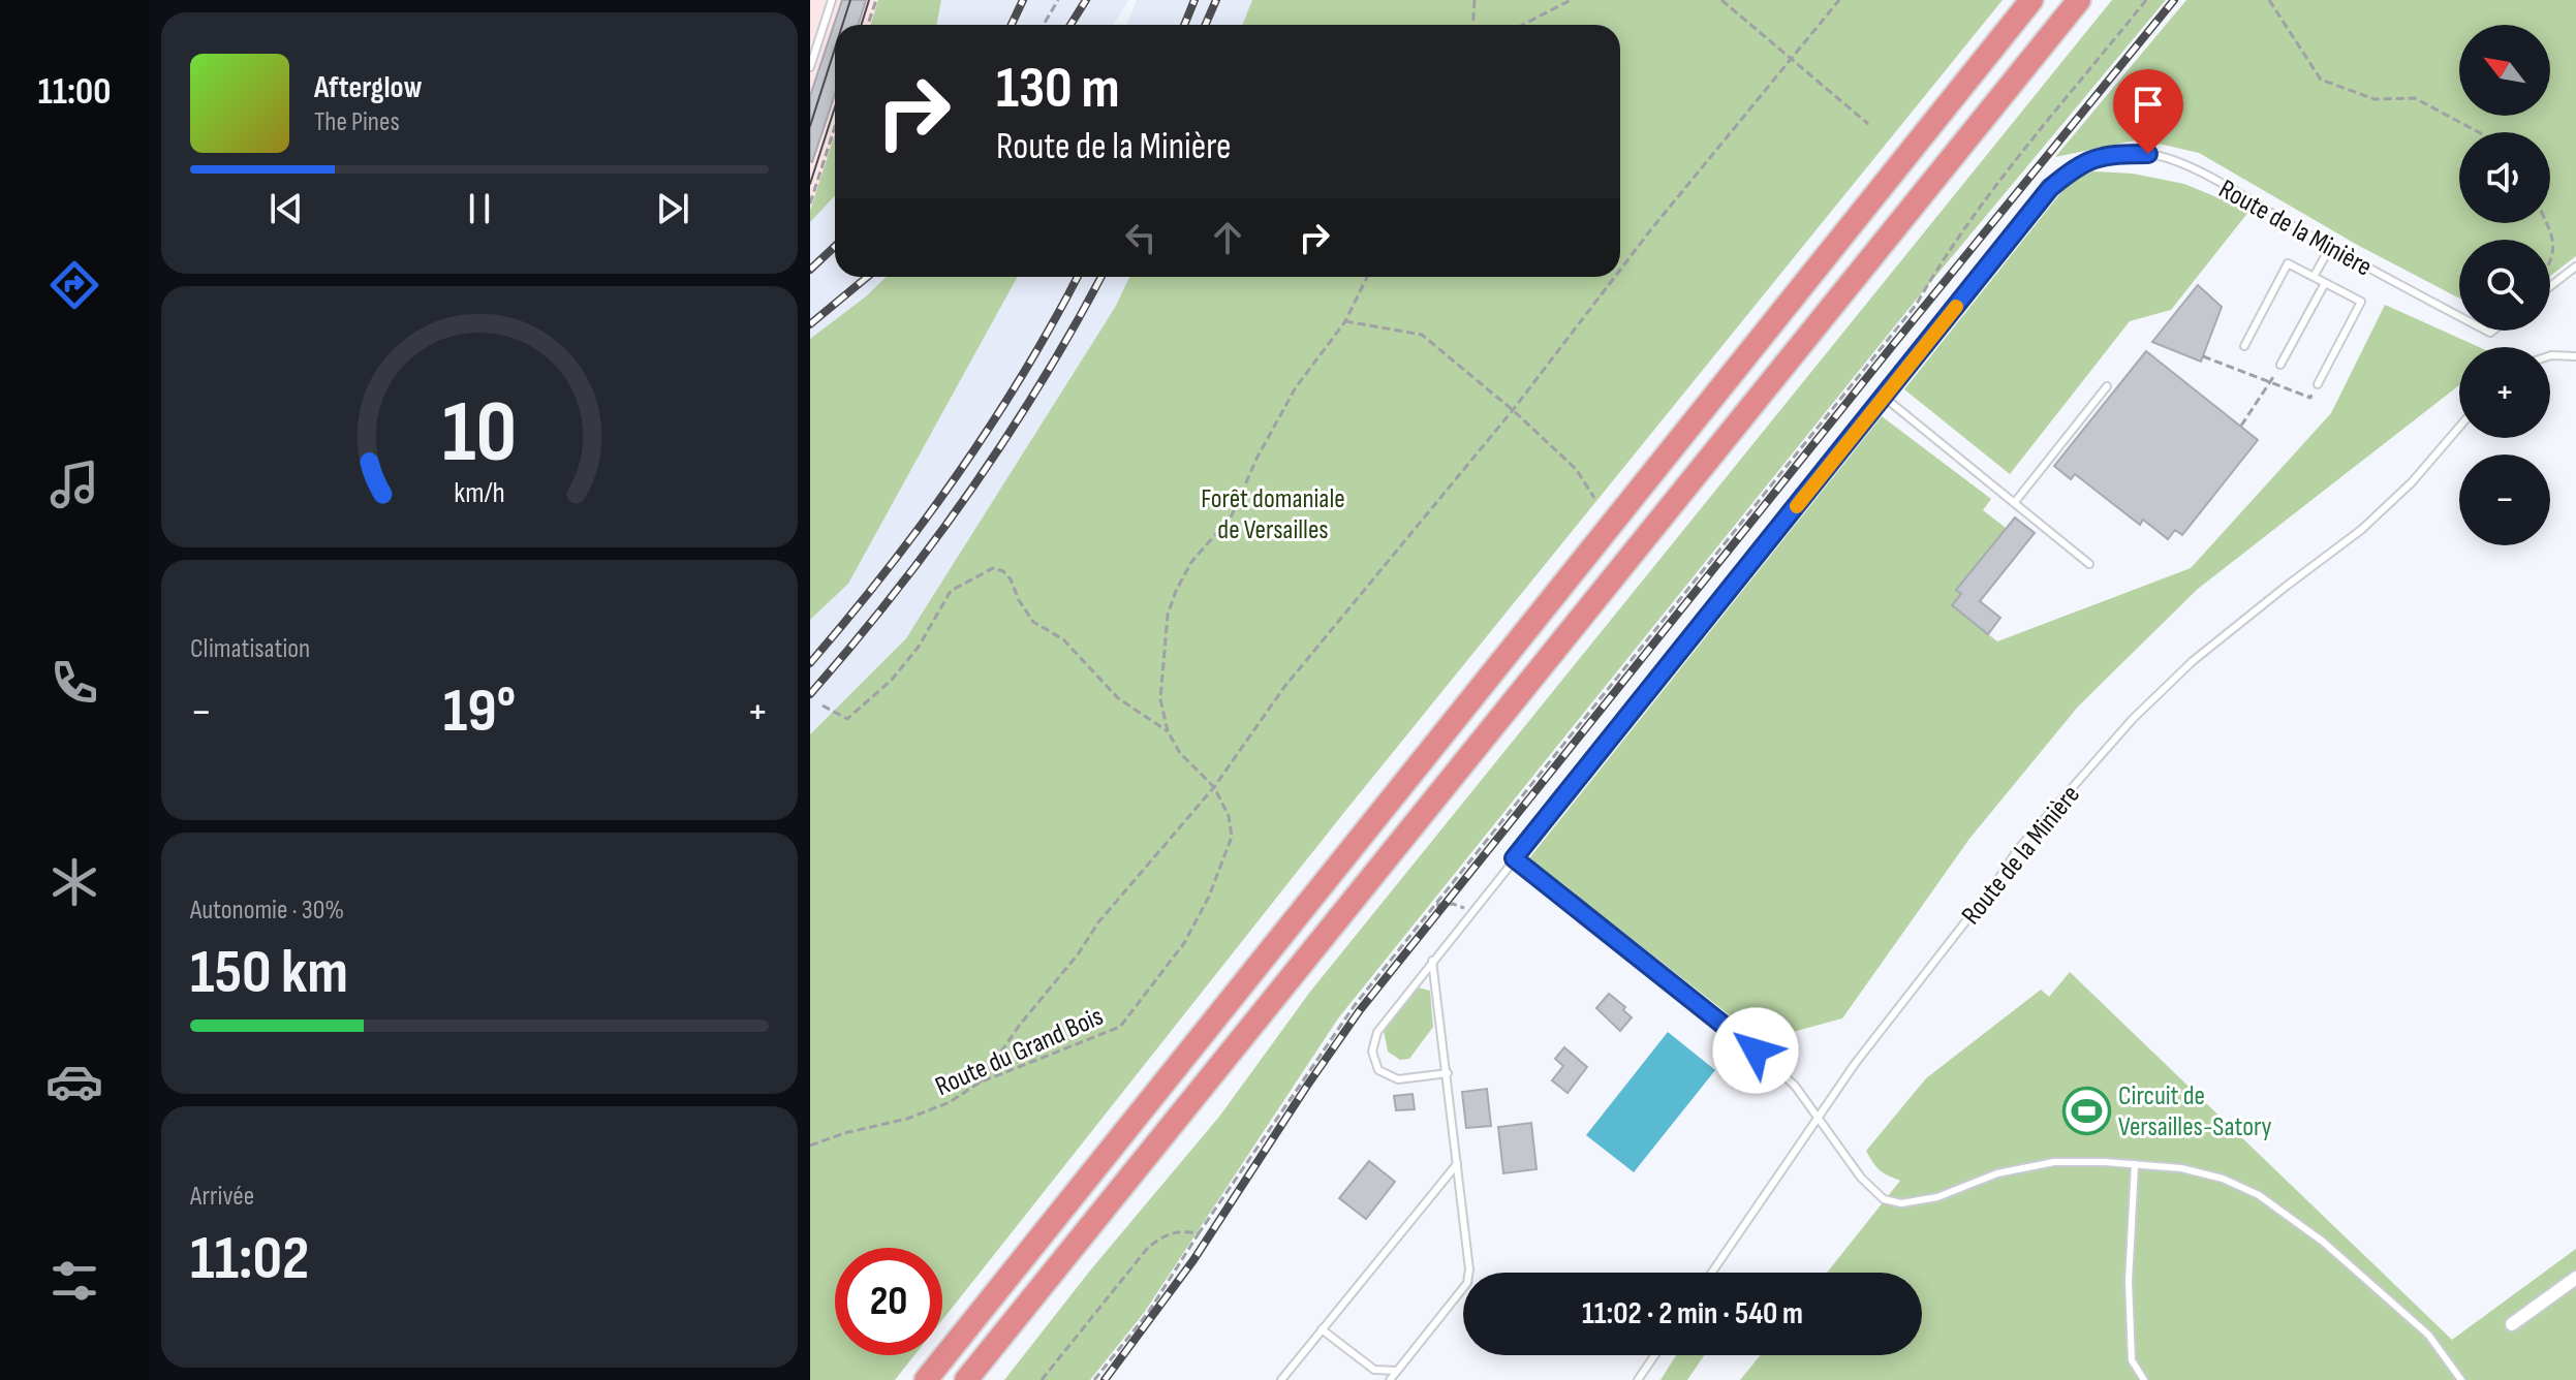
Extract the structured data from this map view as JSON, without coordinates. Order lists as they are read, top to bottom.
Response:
{
  "streets": {
    "lane": ["Route de la Minière"],
    "path": ["Route du Grand Bois"]
  },
  "parks": ["Forêt domaniale de Versailles"],
  "places": {
    "sports": ["Circuit de Versailles-Satory"]
  },
  "north": "top left",
  "page": {
    "tabs": "11:00",
    "map_buttons": ["+", "−"],
    "turn": ["130 m", "Route de la Minière"],
    "song": ["Afterglow", "The Pines"],
    "tile": [
      "Climatisation",
      ["Autonomie · 30%", "150 km"],
      ["Arrivée", "11:02"]
    ],
    "heat": ["−", "19°", "+"],
    "limit": "20",
    "trip": "11:02 · 2 min · 540 m",
    "gauge": ["10", "km/h"]
  }
}
